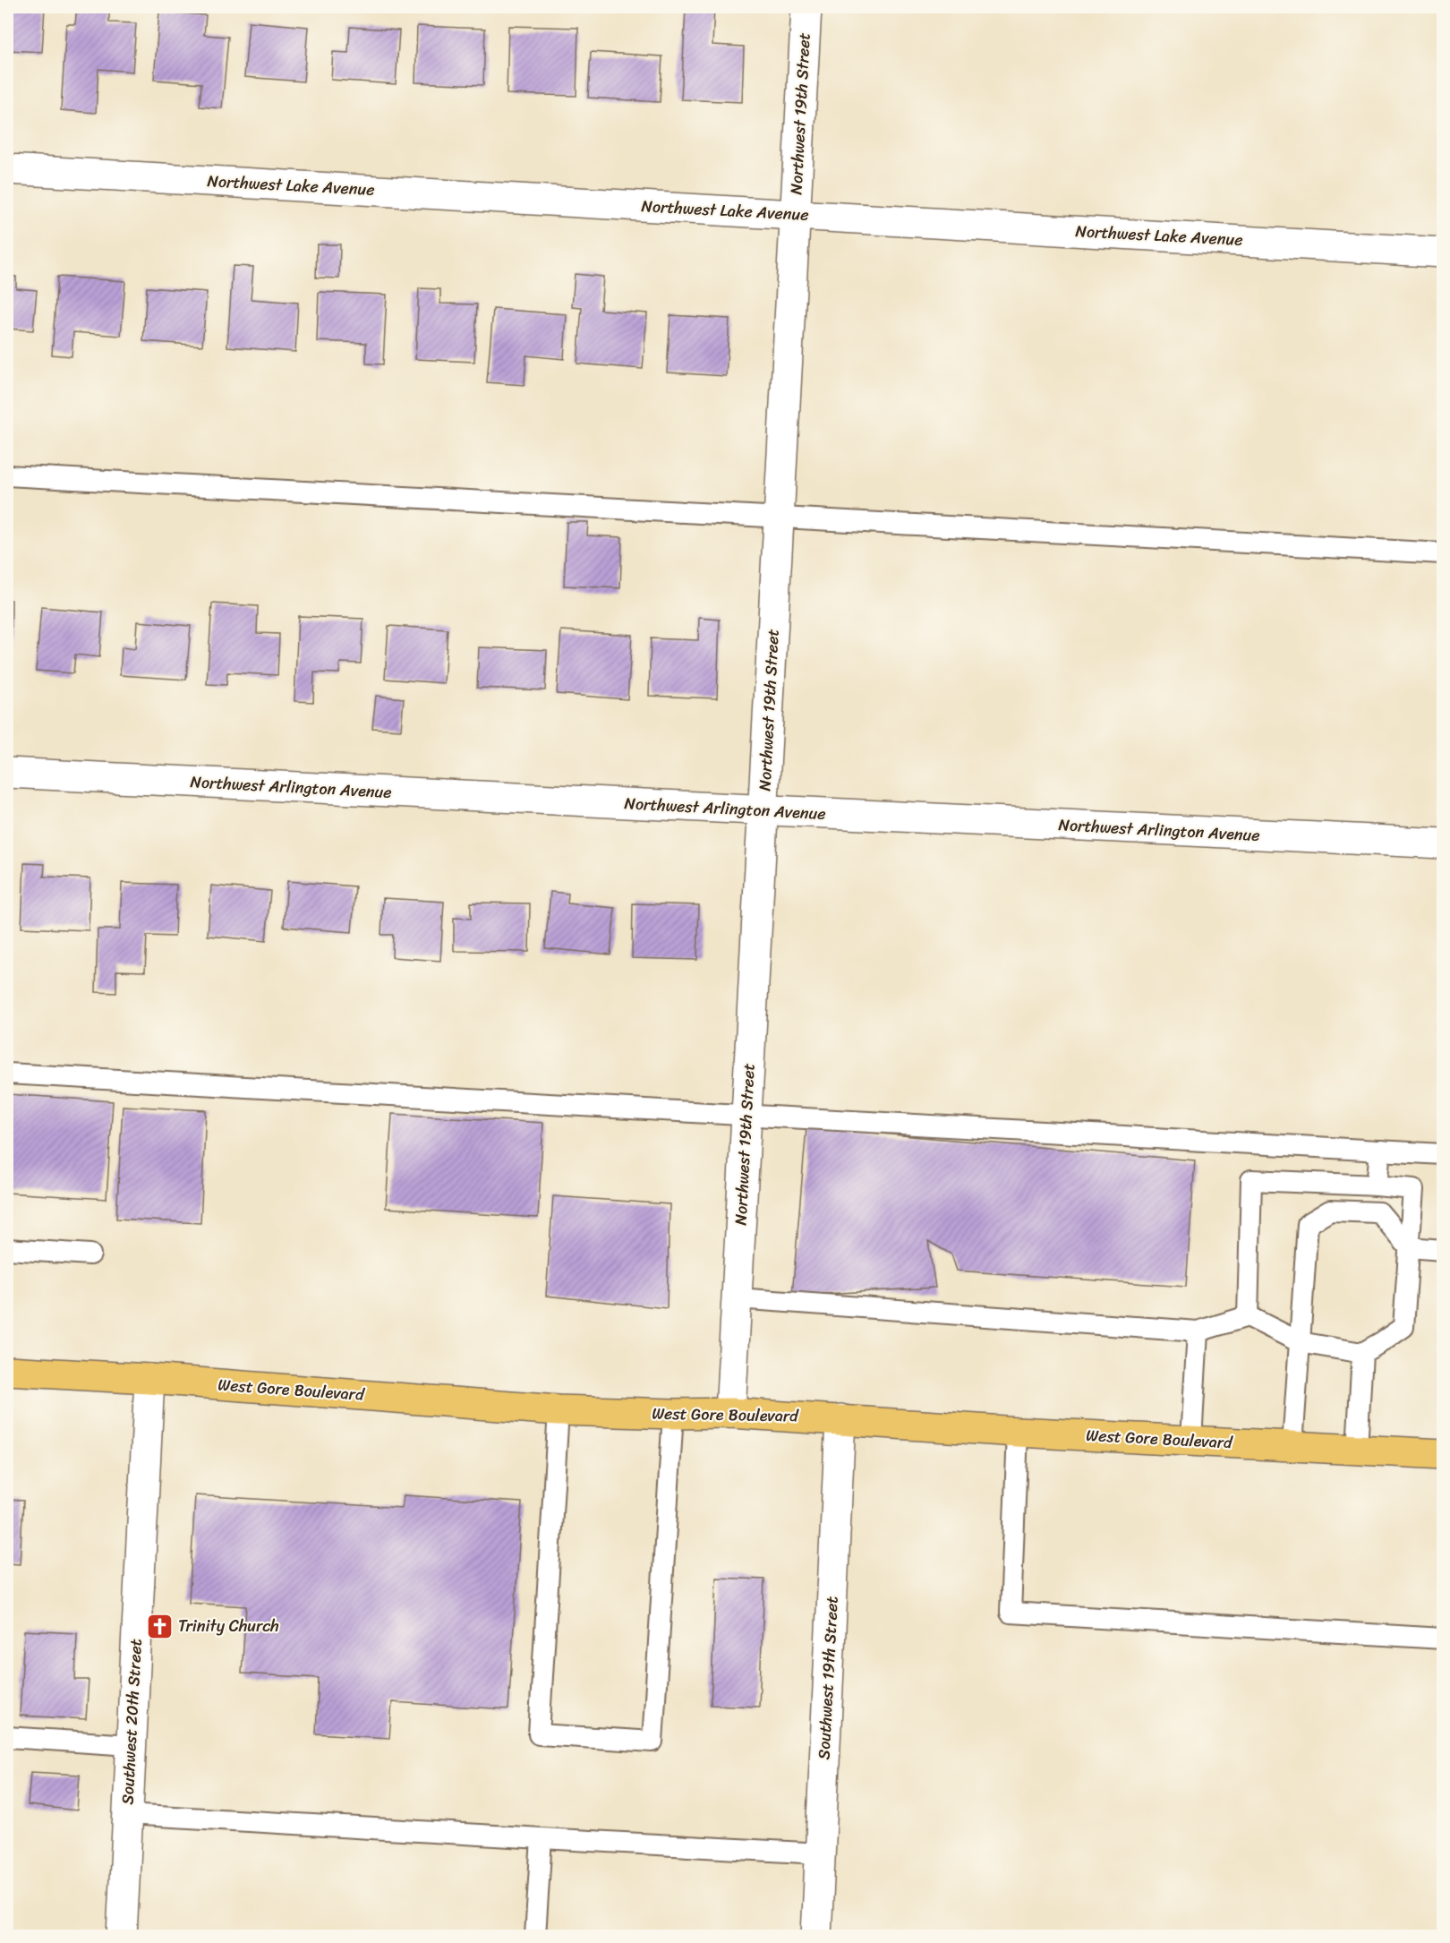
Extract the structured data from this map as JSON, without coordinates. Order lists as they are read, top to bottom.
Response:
{
  "streets": {
    "main road": ["West Gore Boulevard"],
    "street": [
      "Northwest 19th Street",
      "Northwest Lake Avenue",
      "Northwest Arlington Avenue",
      "Southwest 19th Street",
      "Southwest 20th Street"
    ]
  },
  "crossings": [
    ["Northwest 19th Street", "Northwest Lake Avenue"],
    ["Northwest 19th Street", "Northwest Arlington Avenue"],
    ["Northwest 19th Street", "West Gore Boulevard"],
    ["West Gore Boulevard", "Southwest 19th Street"],
    ["West Gore Boulevard", "Southwest 20th Street"]
  ],
  "places": {
    "church": ["Trinity Church"]
  }
}
